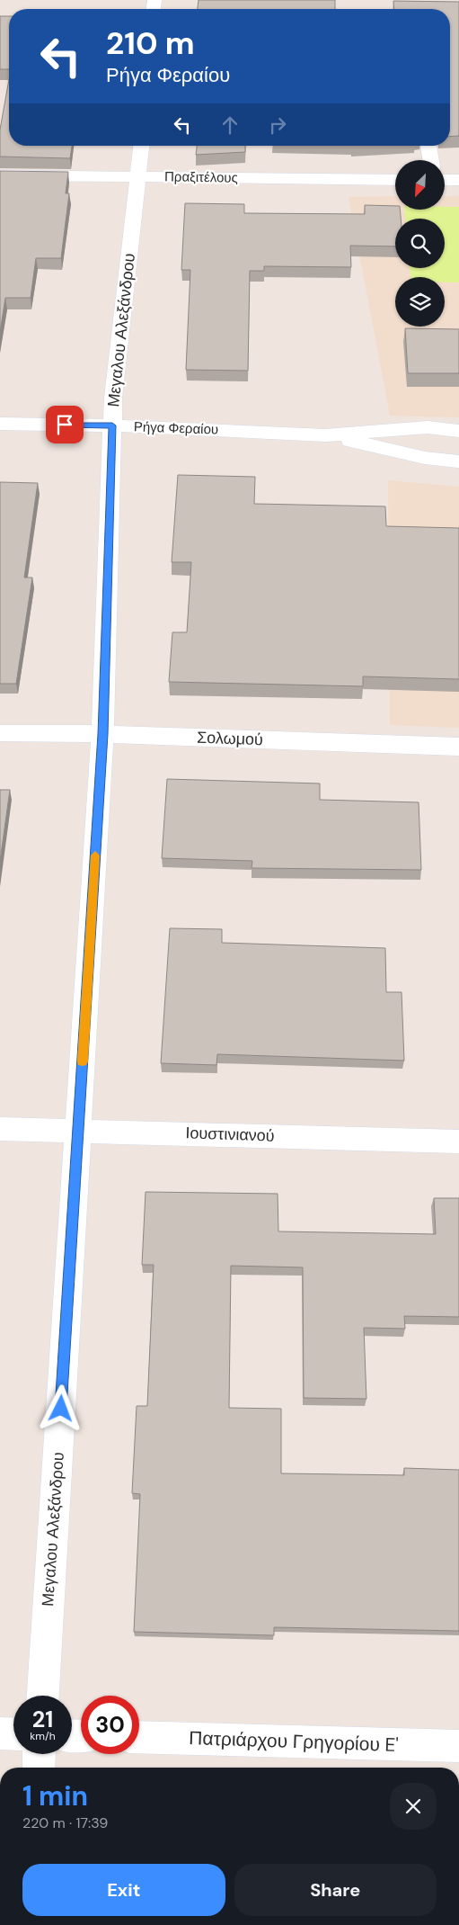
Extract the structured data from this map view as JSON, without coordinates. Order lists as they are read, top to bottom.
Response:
{
  "streets": {
    "street": [
      "Πραξιτέλους",
      "Μεγαλου Αλεξάνδρου",
      "Ρήγα Φεραίου",
      "Σολωμού",
      "Ιουστινιανού",
      "Πατριάρχου Γρηγορίου E'"
    ]
  },
  "crossings": [
    ["Πραξιτέλους", "Μεγαλου Αλεξάνδρου"],
    ["Μεγαλου Αλεξάνδρου", "Ρήγα Φεραίου"],
    ["Μεγαλου Αλεξάνδρου", "Σολωμού"],
    ["Μεγαλου Αλεξάνδρου", "Ιουστινιανού"]
  ],
  "north": "bottom left",
  "page": {
    "turn": ["210 m", "Ρήγα Φεραίου"],
    "speed": "21 km/h",
    "limit": "30",
    "heading": ["1 min", "220 m · 17:39"],
    "buttons": ["Exit", "Share"]
  }
}
